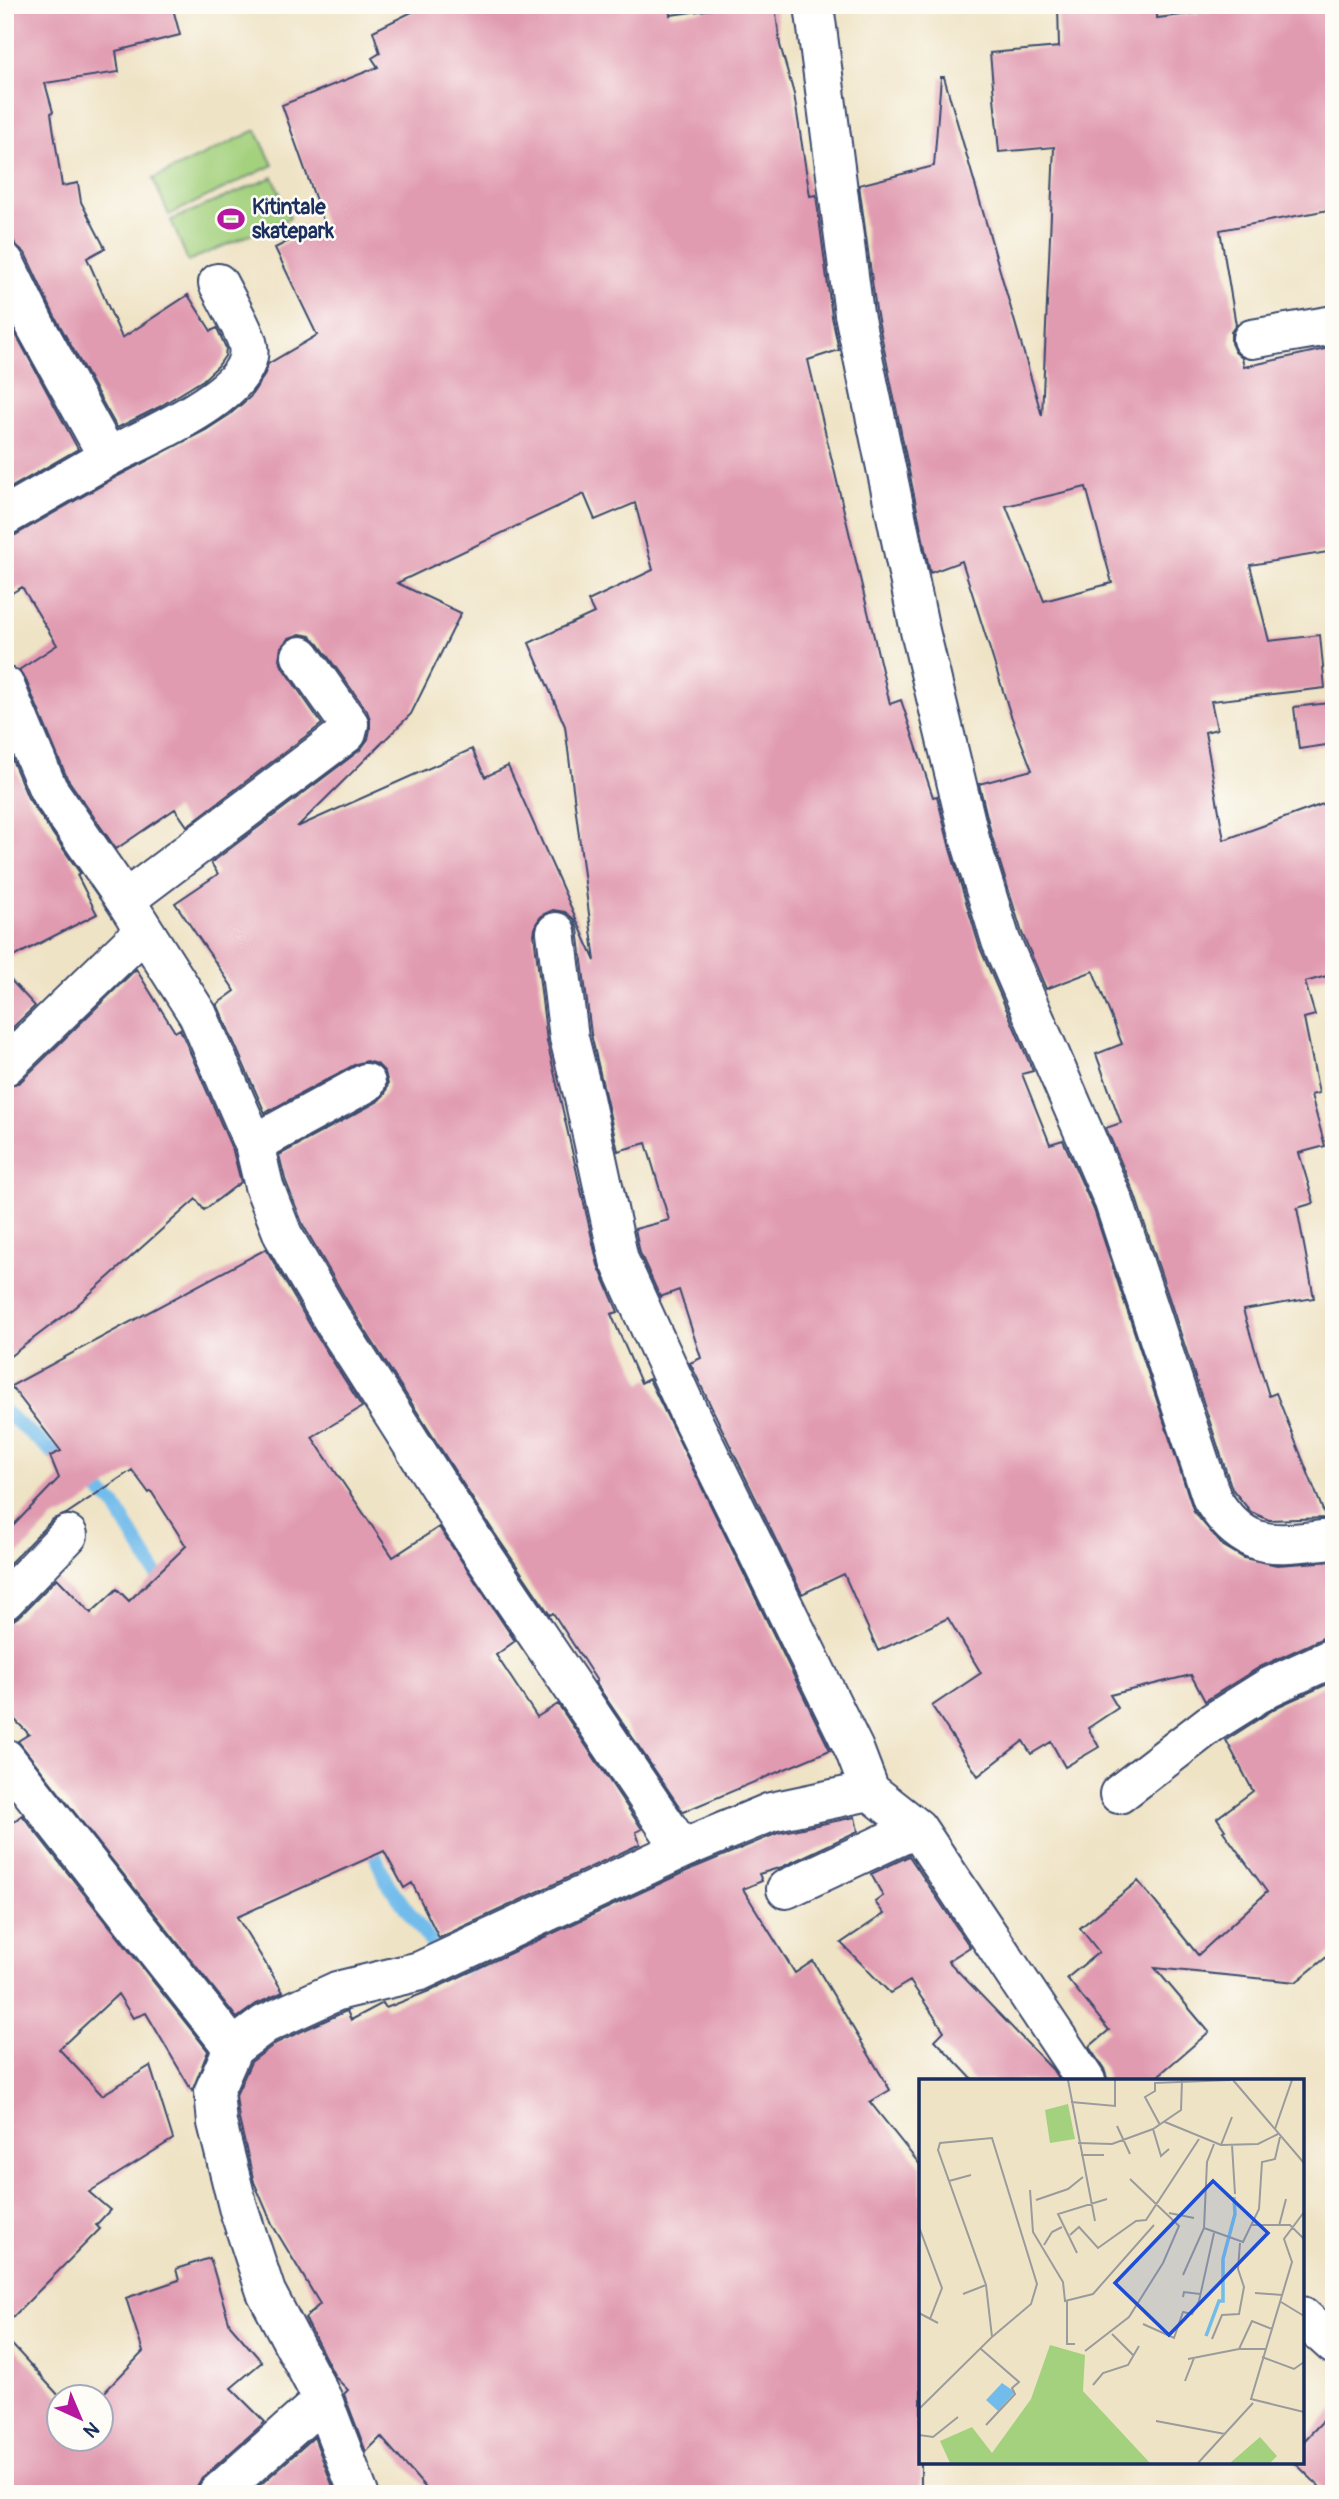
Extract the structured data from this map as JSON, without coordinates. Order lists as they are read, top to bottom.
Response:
{
  "places": {
    "sports": ["Kitintale skatepark"]
  },
  "north": "bottom right"
}
